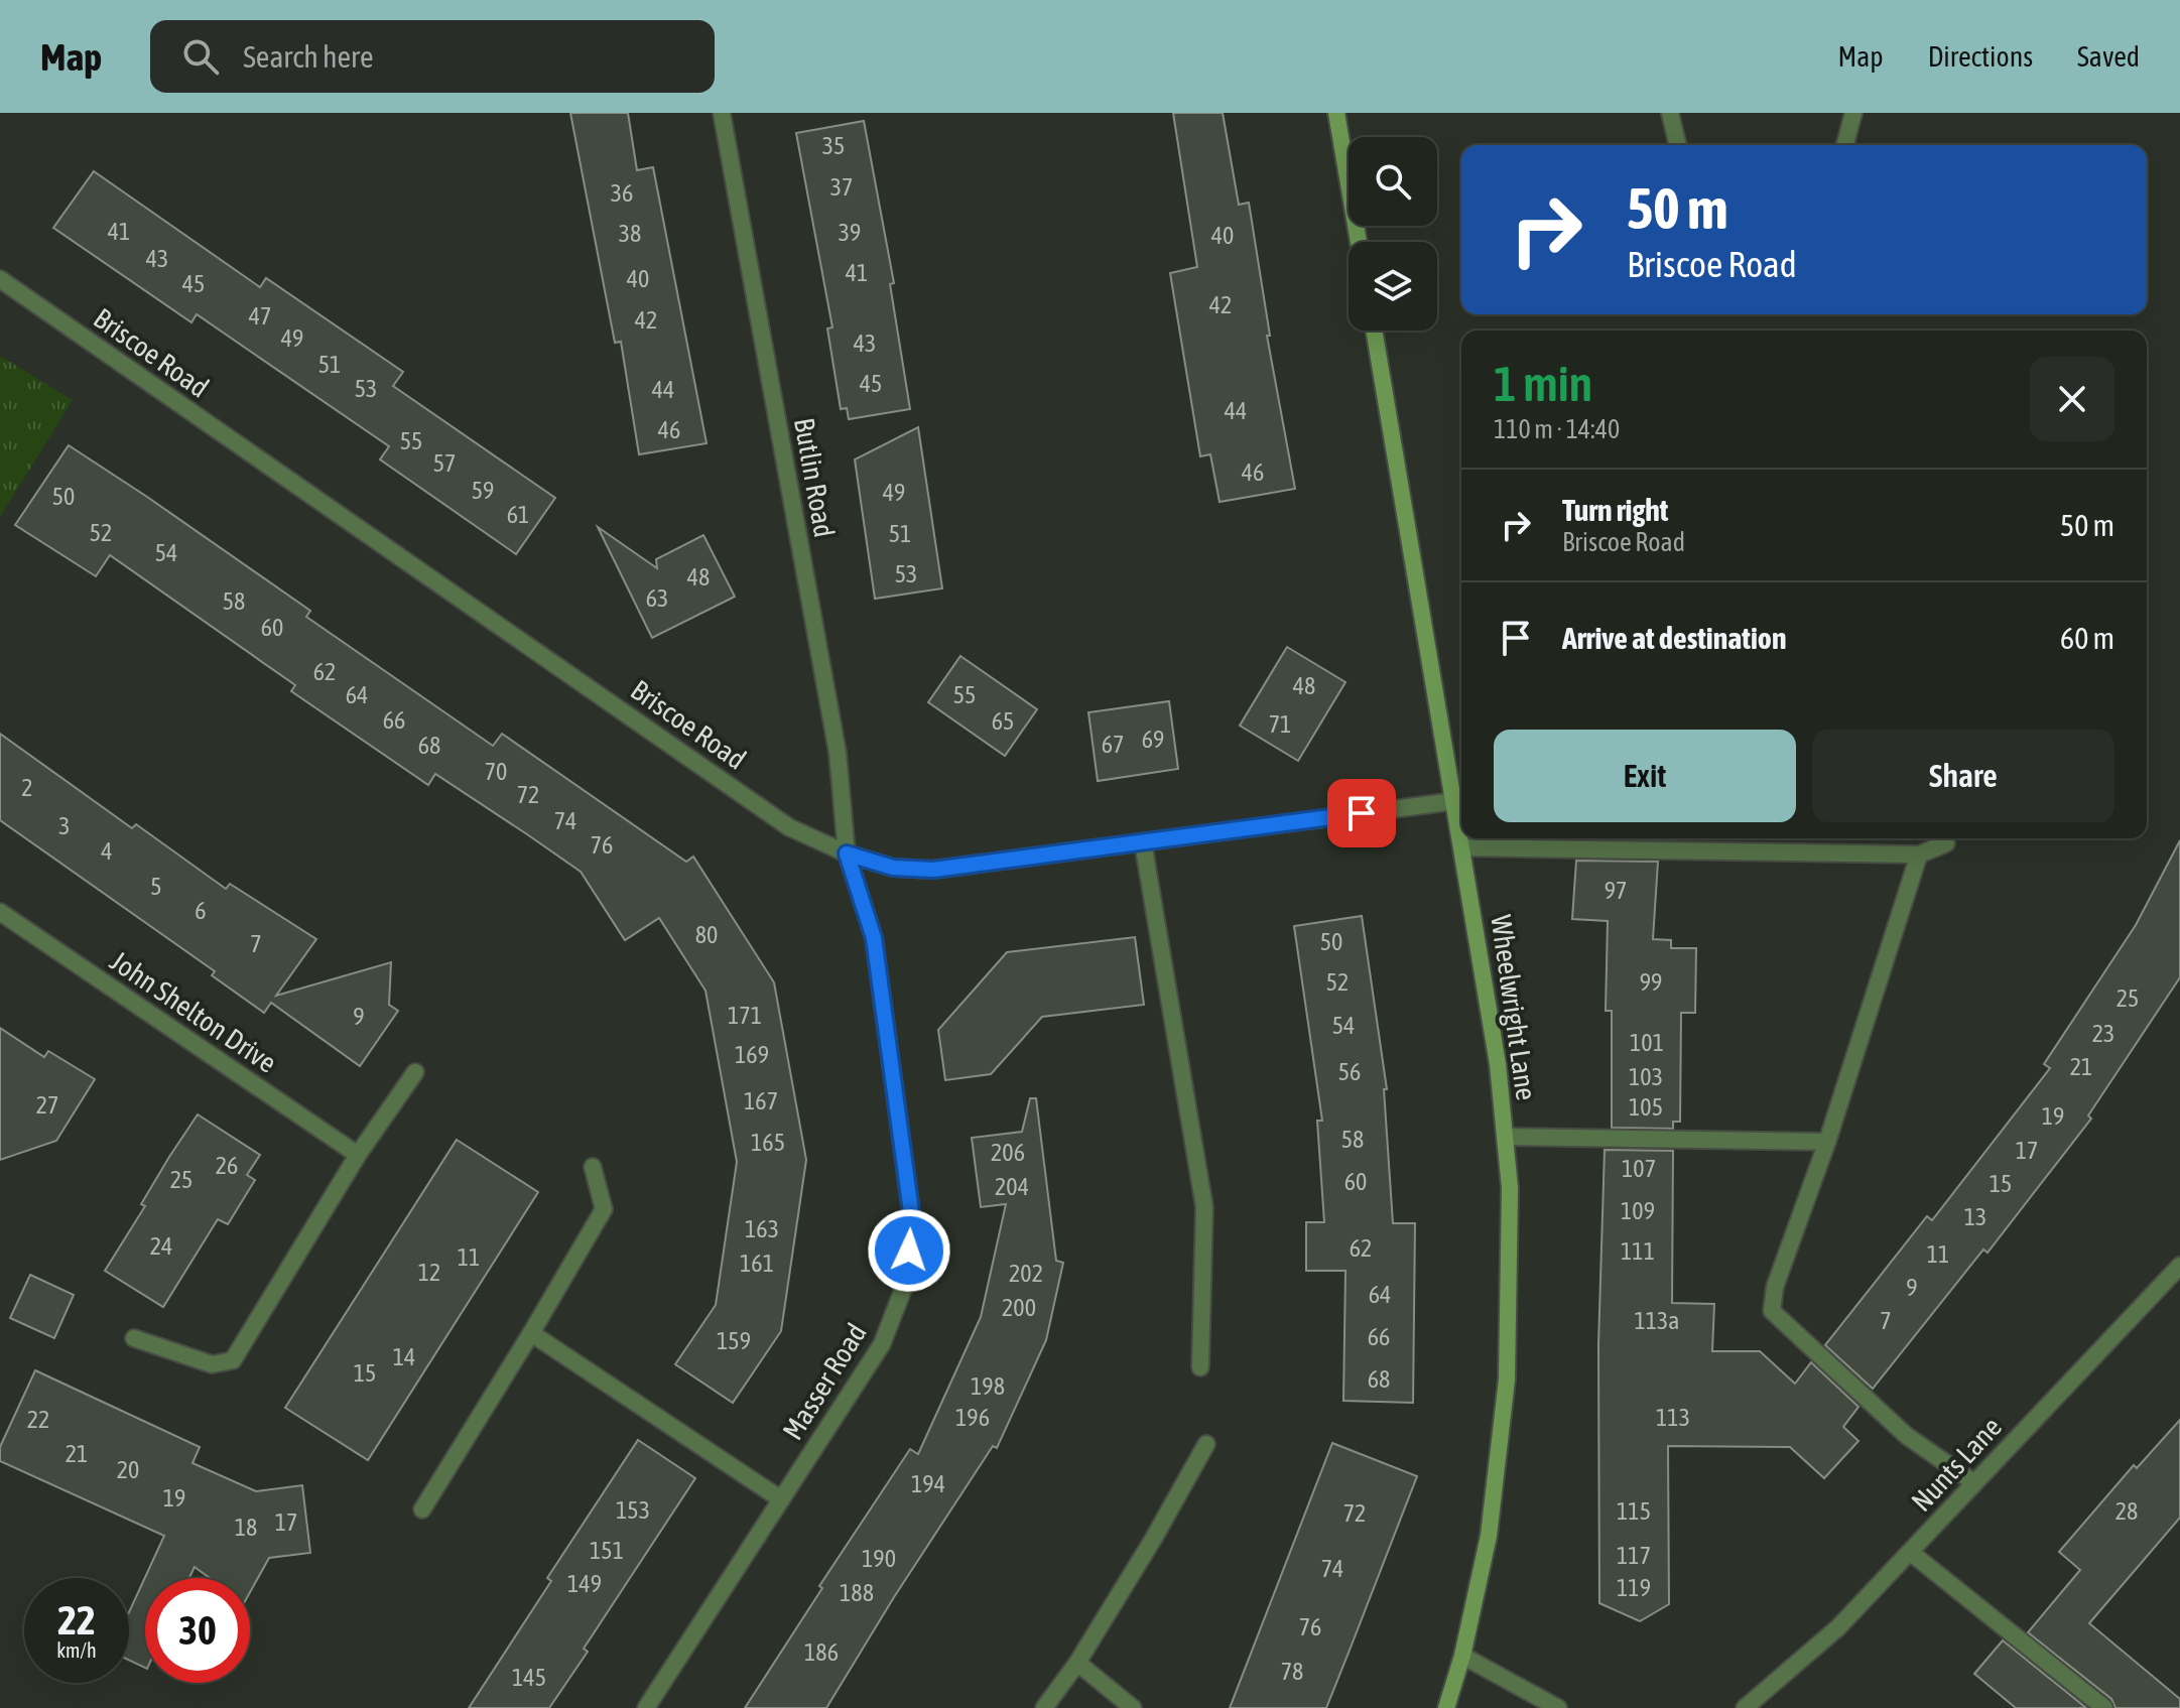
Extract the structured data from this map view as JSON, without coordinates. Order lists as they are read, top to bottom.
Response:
{
  "streets": {
    "street": [
      "Briscoe Road",
      "Butlin Road",
      "Wheelwright Lane",
      "John Shelton Drive",
      "Masser Road",
      "Nunts Lane"
    ]
  },
  "crossings": [
    ["Briscoe Road", "Butlin Road"],
    ["Briscoe Road", "Wheelwright Lane"],
    ["Briscoe Road", "Masser Road"],
    ["Butlin Road", "Masser Road"]
  ],
  "house_numbers": [
    "35",
    "37",
    "36",
    "41",
    "39",
    "38",
    "40",
    "43",
    "41",
    "40",
    "45",
    "42",
    "47",
    "42",
    "49",
    "43",
    "51",
    "45",
    "53",
    "44",
    "44",
    "46",
    "55",
    "57",
    "46",
    "59",
    "49",
    "50",
    "61",
    "52",
    "51",
    "54",
    "53",
    "48",
    "63",
    "58",
    "60",
    "62",
    "48",
    "64",
    "55",
    "66",
    "65",
    "71",
    "69",
    "67",
    "68",
    "70",
    "2",
    "72",
    "74",
    "3",
    "76",
    "4",
    "5",
    "97",
    "6",
    "80",
    "50",
    "7",
    "52",
    "99",
    "25",
    "171",
    "9",
    "54",
    "23",
    "101",
    "169",
    "21",
    "56",
    "103",
    "167",
    "27",
    "105",
    "19",
    "58",
    "165",
    "17",
    "206",
    "26",
    "107",
    "25",
    "60",
    "15",
    "204",
    "109",
    "13",
    "163",
    "24",
    "62",
    "111",
    "11",
    "11",
    "161",
    "12",
    "202",
    "9",
    "64",
    "200",
    "113a",
    "7",
    "66",
    "159",
    "14",
    "15",
    "68",
    "198",
    "196",
    "113",
    "22",
    "21",
    "20",
    "194",
    "19",
    "153",
    "115",
    "28",
    "72",
    "17",
    "18",
    "151",
    "117",
    "190",
    "74",
    "149",
    "119",
    "188",
    "76",
    "186",
    "78",
    "145"
  ],
  "page": {
    "header": "Map",
    "search": "Search here",
    "nav": ["Map", "Directions", "Saved"],
    "turn": ["50 m", "Briscoe Road"],
    "heading": ["1 min", "110 m · 14:40"],
    "list": [
      {
        "name": "Turn right",
        "note": "Briscoe Road",
        "value": "50 m"
      },
      {
        "name": "Arrive at destination",
        "value": "60 m"
      }
    ],
    "buttons": ["Exit", "Share"],
    "speed": "22 km/h",
    "limit": "30"
  }
}
